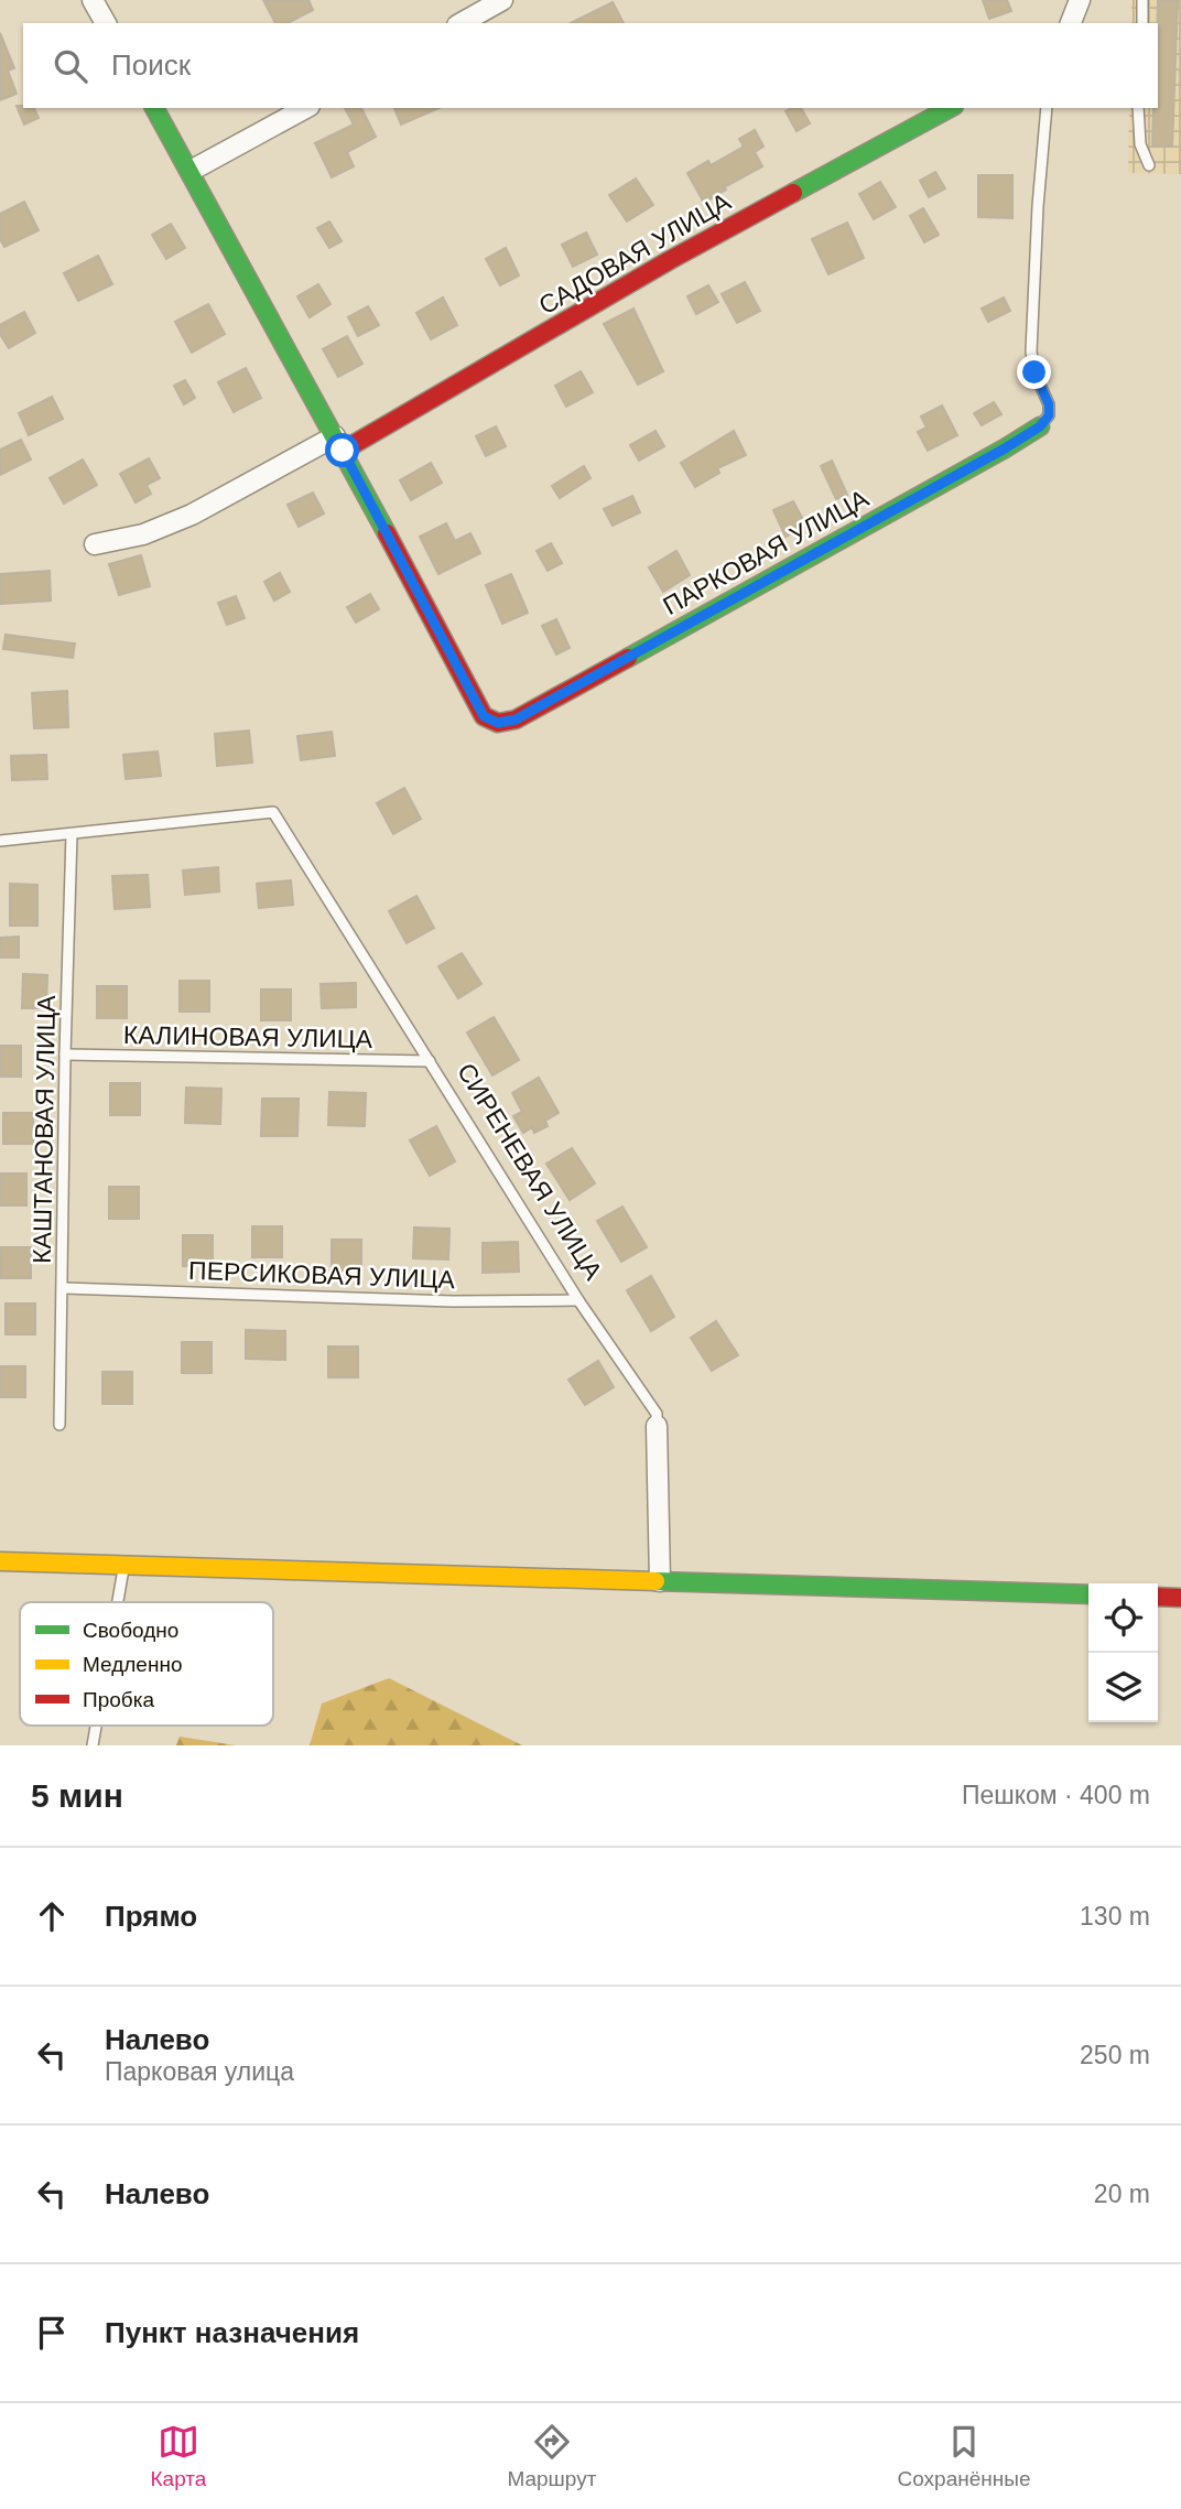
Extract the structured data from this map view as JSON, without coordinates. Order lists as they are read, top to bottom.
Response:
{
  "streets": {
    "street": ["САДОВАЯ УЛИЦА", "ПАРКОВАЯ УЛИЦА", "СИРЕНЕВАЯ УЛИЦА"],
    "lane": ["КАЛИНОВАЯ УЛИЦА", "КАШТАНОВАЯ УЛИЦА", "ПЕРСИКОВАЯ УЛИЦА"]
  },
  "crossings": [
    ["САДОВАЯ УЛИЦА", "ПАРКОВАЯ УЛИЦА"],
    ["КАЛИНОВАЯ УЛИЦА", "КАШТАНОВАЯ УЛИЦА"],
    ["КАЛИНОВАЯ УЛИЦА", "СИРЕНЕВАЯ УЛИЦА"],
    ["КАШТАНОВАЯ УЛИЦА", "СИРЕНЕВАЯ УЛИЦА"],
    ["КАШТАНОВАЯ УЛИЦА", "ПЕРСИКОВАЯ УЛИЦА"],
    ["СИРЕНЕВАЯ УЛИЦА", "ПЕРСИКОВАЯ УЛИЦА"]
  ],
  "legend": ["Свободно", "Медленно", "Пробка"],
  "page": {
    "search": "Поиск",
    "heading": ["5 мин", "Пешком · 400 m"],
    "list": [
      ["Прямо", "130 m"],
      ["Налево", "Парковая улица", "250 m"],
      ["Налево", "20 m"],
      "Пункт назначения"
    ],
    "nav": ["Карта", "Маршрут", "Сохранённые"]
  }
}
